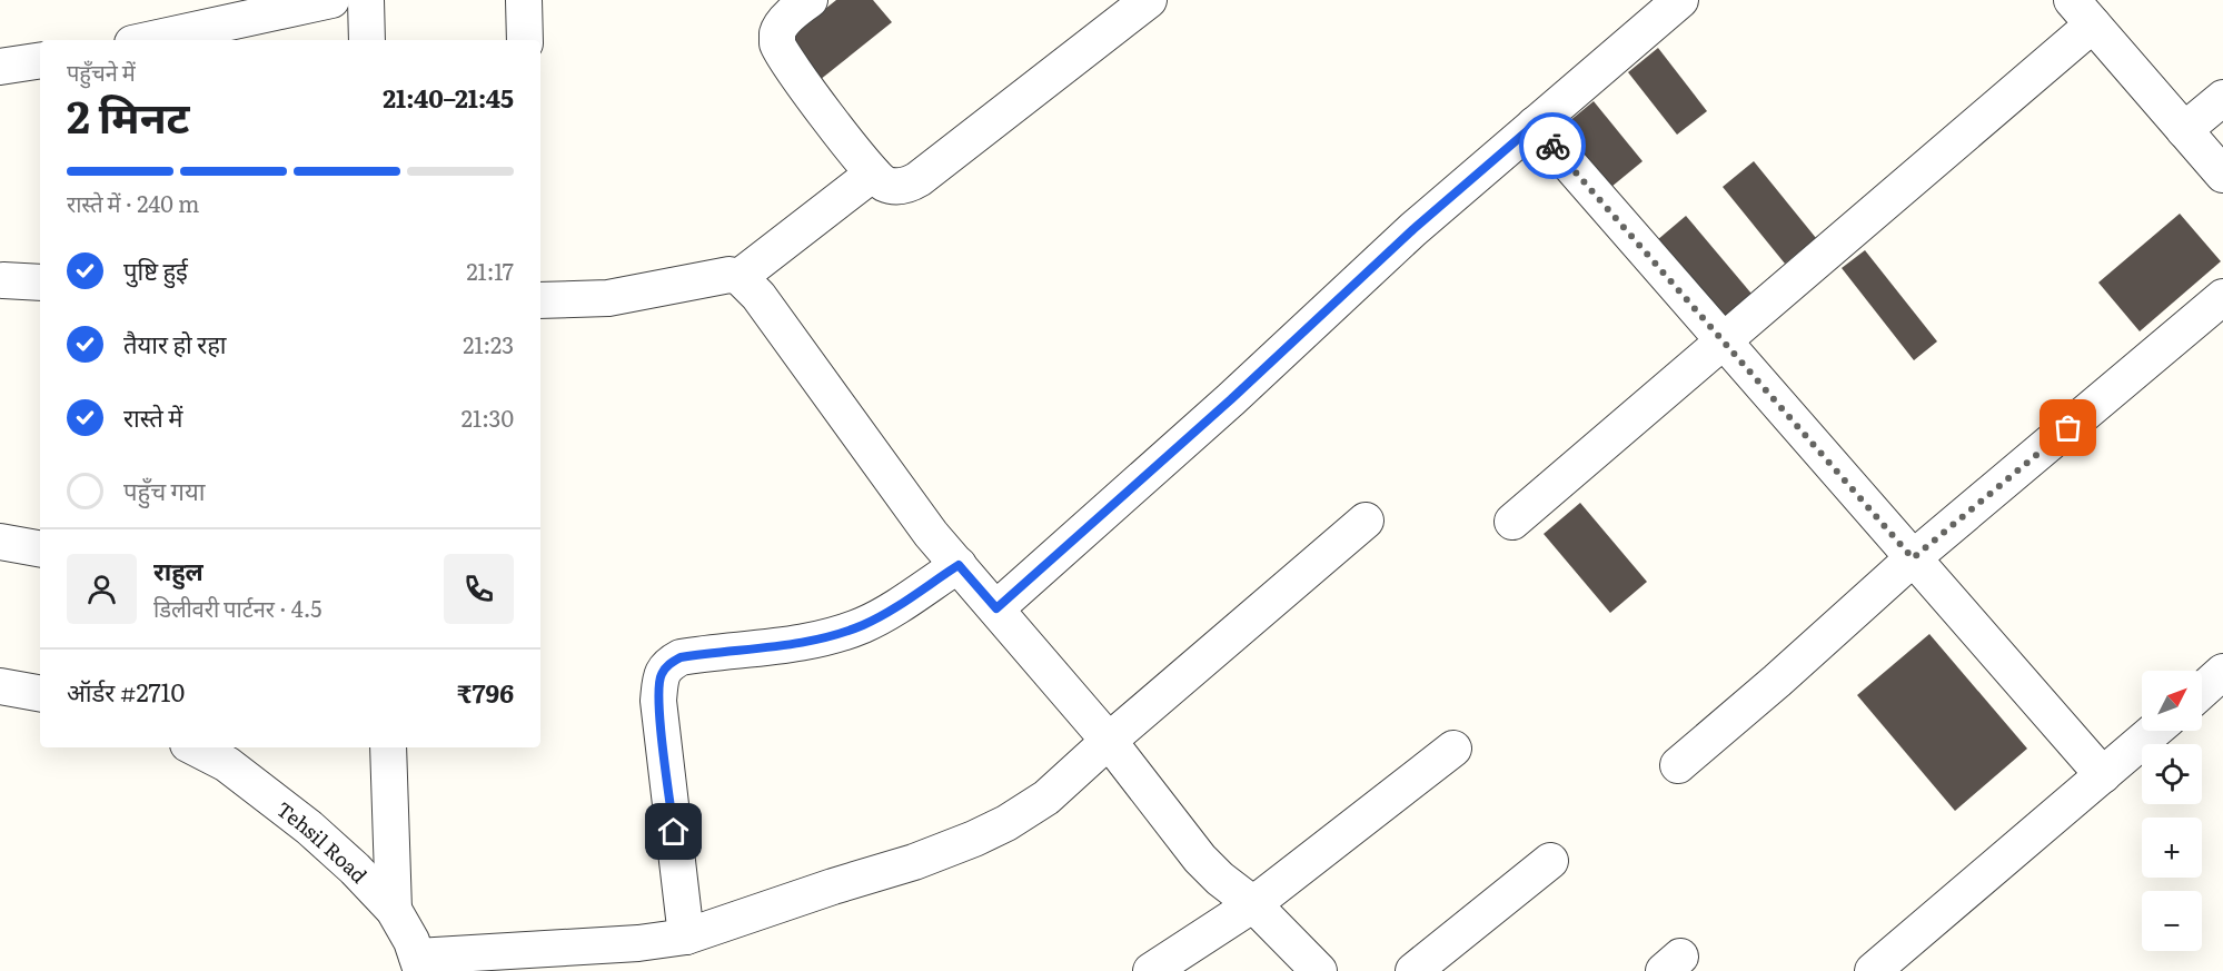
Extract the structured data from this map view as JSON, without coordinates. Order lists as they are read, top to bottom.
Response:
{
  "streets": {
    "street": ["Tehsil Road"]
  },
  "north": "top right",
  "page": {
    "heading": ["2 मिनट", "पहुँचने में", "21:40–21:45"],
    "panel": [
      "राहुल",
      "डिलीवरी पार्टनर · 4.5",
      "ऑर्डर #2710",
      "₹796"
    ],
    "bar": "रास्ते में · 240 m",
    "list": [
      ["पुष्टि हुई", "21:17"],
      ["तैयार हो रहा", "21:23"],
      ["रास्ते में", "21:30"],
      "पहुँच गया"
    ],
    "map_buttons": ["+", "−"]
  }
}
